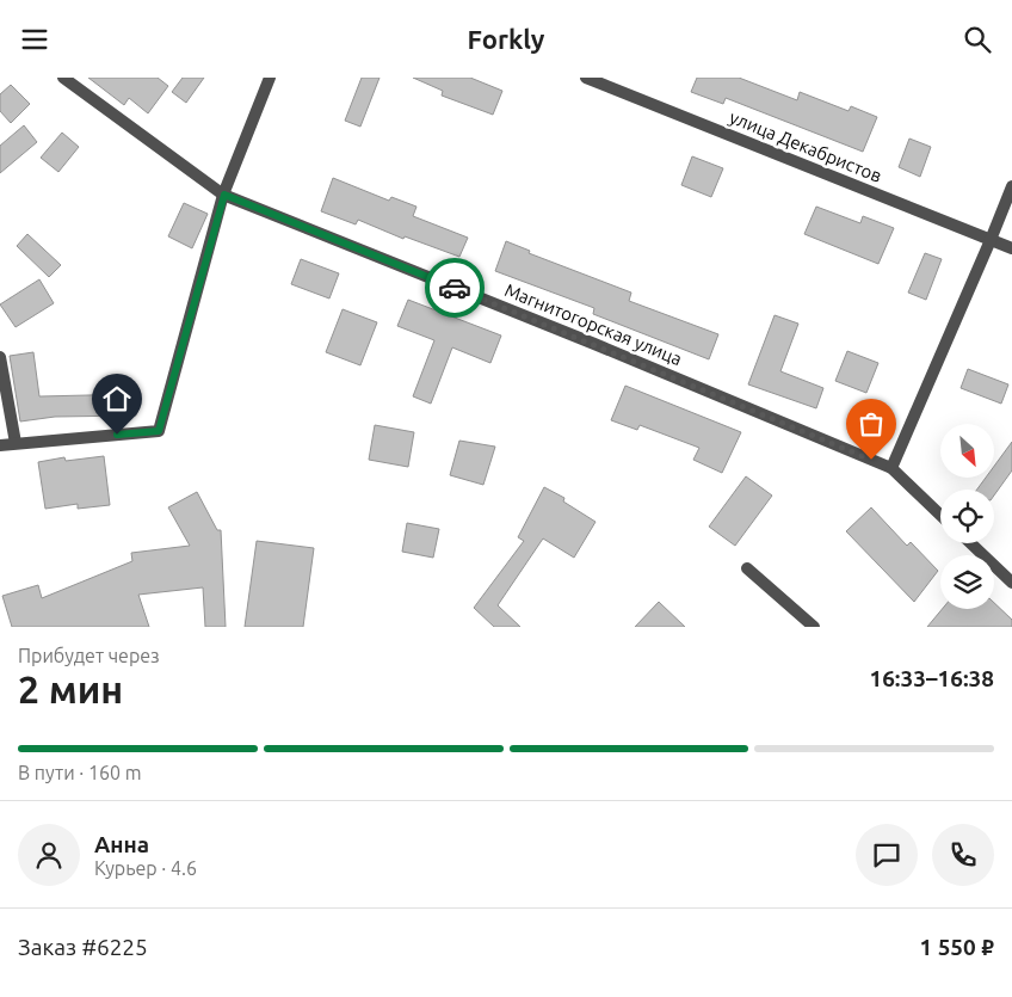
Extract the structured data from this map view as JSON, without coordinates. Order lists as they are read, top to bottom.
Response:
{
  "streets": {
    "street": ["улица Декабристов", "Магнитогорская улица"]
  },
  "north": "bottom right",
  "page": {
    "header": "Forkly",
    "heading": ["2 мин", "Прибудет через", "16:33–16:38"],
    "panel": [
      "Анна",
      "Курьер · 4.6",
      "Заказ #6225",
      "1 550 ₽"
    ],
    "bar": "В пути · 160 m"
  }
}
